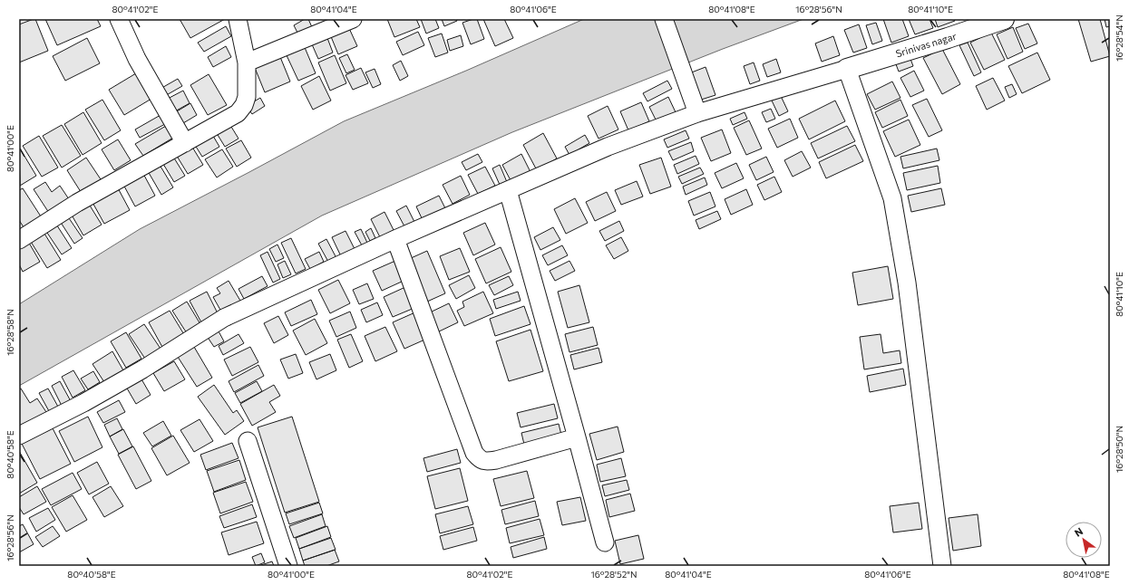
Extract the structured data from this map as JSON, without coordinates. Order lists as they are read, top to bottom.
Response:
{
  "streets": {
    "street": ["Srinivas nagar"]
  },
  "north": "top left",
  "coordinates": [
    "80°41'02\"E",
    "80°41'04\"E",
    "80°41'06\"E",
    "80°41'08\"E",
    "16°28'56\"N",
    "80°41'10\"E",
    "16°28'54\"N",
    "80°41'00\"E",
    "16°28'58\"N",
    "16°28'50\"N",
    "80°40'58\"E",
    "16°28'52\"N"
  ]
}
